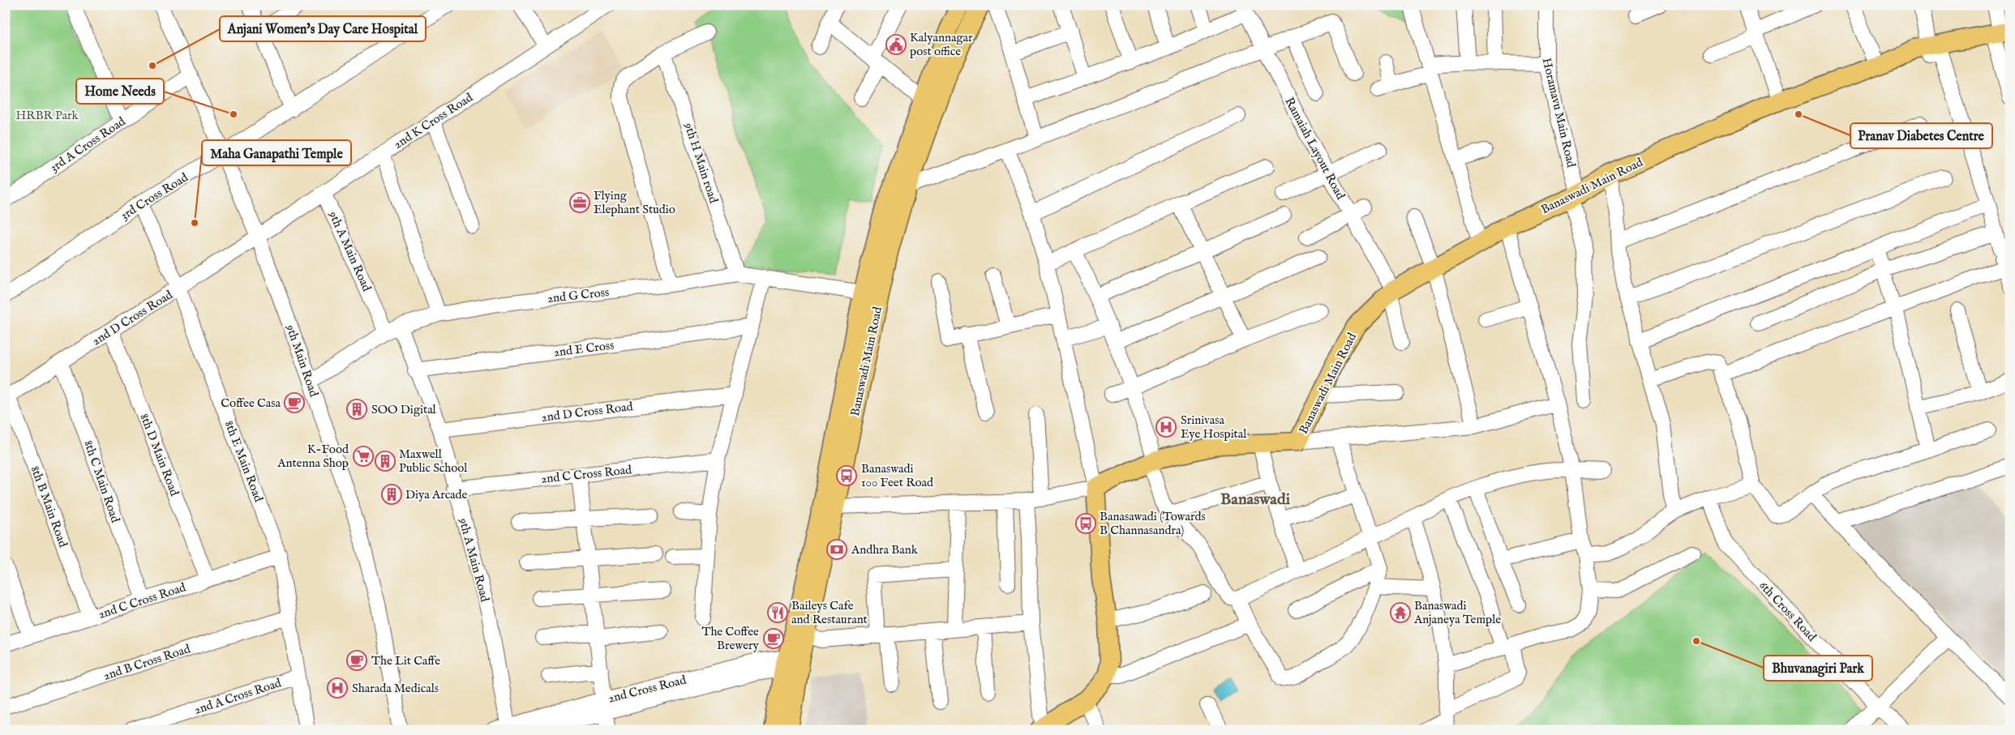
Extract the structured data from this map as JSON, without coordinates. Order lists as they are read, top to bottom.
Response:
{
  "streets": {
    "main road": ["Banaswadi Main Road"],
    "street": [
      "Horamavu Main Road",
      "2nd K Cross Road",
      "3rd A Cross Road",
      "Ramaiah Layout Road",
      "9th H Main road",
      "3rd Cross Road",
      "9th A Main Road",
      "2nd G Cross",
      "2nd D Cross Road",
      "2nd E Cross",
      "9th Main Road",
      "8th D Main Road",
      "8th E Main Road",
      "2nd C Cross Road",
      "8th C Main Road",
      "8th B Main Road",
      "6th Cross Road",
      "2nd B Cross Road",
      "2nd Cross Road",
      "2nd A Cross Road"
    ]
  },
  "crossings": [
    ["Horamavu Main Road", "Banaswadi Main Road"],
    ["2nd K Cross Road", "9th A Main Road"],
    ["2nd K Cross Road", "2nd D Cross Road"],
    ["2nd K Cross Road", "9th Main Road"],
    ["3rd A Cross Road", "9th Main Road"],
    ["Ramaiah Layout Road", "Banaswadi Main Road"],
    ["9th H Main road", "2nd G Cross"],
    ["Banaswadi Main Road", "2nd G Cross"],
    ["Banaswadi Main Road", "2nd Cross Road"],
    ["3rd Cross Road", "9th Main Road"],
    ["3rd Cross Road", "8th E Main Road"],
    ["9th A Main Road", "2nd G Cross"],
    ["9th A Main Road", "2nd D Cross Road"],
    ["9th A Main Road", "2nd E Cross"],
    ["9th A Main Road", "2nd C Cross Road"],
    ["9th A Main Road", "2nd Cross Road"],
    ["2nd G Cross", "9th Main Road"],
    ["2nd D Cross Road", "9th Main Road"],
    ["2nd D Cross Road", "8th D Main Road"],
    ["2nd D Cross Road", "8th E Main Road"],
    ["2nd D Cross Road", "8th C Main Road"],
    ["2nd D Cross Road", "8th B Main Road"],
    ["8th D Main Road", "2nd C Cross Road"],
    ["8th E Main Road", "2nd C Cross Road"],
    ["8th E Main Road", "2nd B Cross Road"],
    ["8th E Main Road", "2nd A Cross Road"],
    ["2nd C Cross Road", "8th C Main Road"],
    ["2nd C Cross Road", "8th B Main Road"]
  ],
  "districts": ["Banaswadi"],
  "parks": ["HRBR Park"],
  "places": {
    "public building": ["Kalyannagar post office"],
    "other": [
      "Anjani Women's Day Care Hospital",
      "Home Needs",
      "Pranav Diabetes Centre",
      "Maha Ganapathi Temple",
      "Bhuvanagiri Park"
    ],
    "office": ["Flying Elephant Studio"],
    "cafe": ["Coffee Casa", "The Coffee Brewery", "The Lit Caffe"],
    "building": ["SOO Digital", "Maxwell Public School", "Diya Arcade"],
    "hospital": ["Srinivasa Eye Hospital", "Sharada Medicals"],
    "supermarket": ["K-Food Antenna Shop"],
    "bus stop": ["Banaswadi 100 Feet Road", "Banasawadi (Towards B Channasandra)"],
    "bank": ["Andhra Bank"],
    "restaurant": ["Baileys Cafe and Restaurant"],
    "temple": ["Banaswadi Anjaneya Temple"]
  }
}
